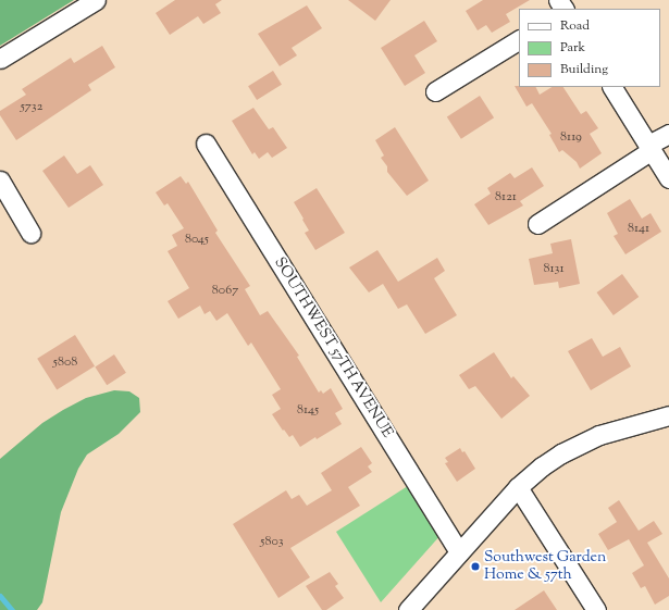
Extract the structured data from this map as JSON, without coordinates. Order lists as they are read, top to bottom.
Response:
{
  "streets": {
    "street": ["SOUTHWEST 57TH AVENUE"]
  },
  "places": ["Southwest Garden Home & 57th"],
  "house_numbers": [
    "5732",
    "8119",
    "8121",
    "8141",
    "8045",
    "8131",
    "8067",
    "5808",
    "8145",
    "5803"
  ],
  "legend": ["Road", "Park", "Building"]
}
